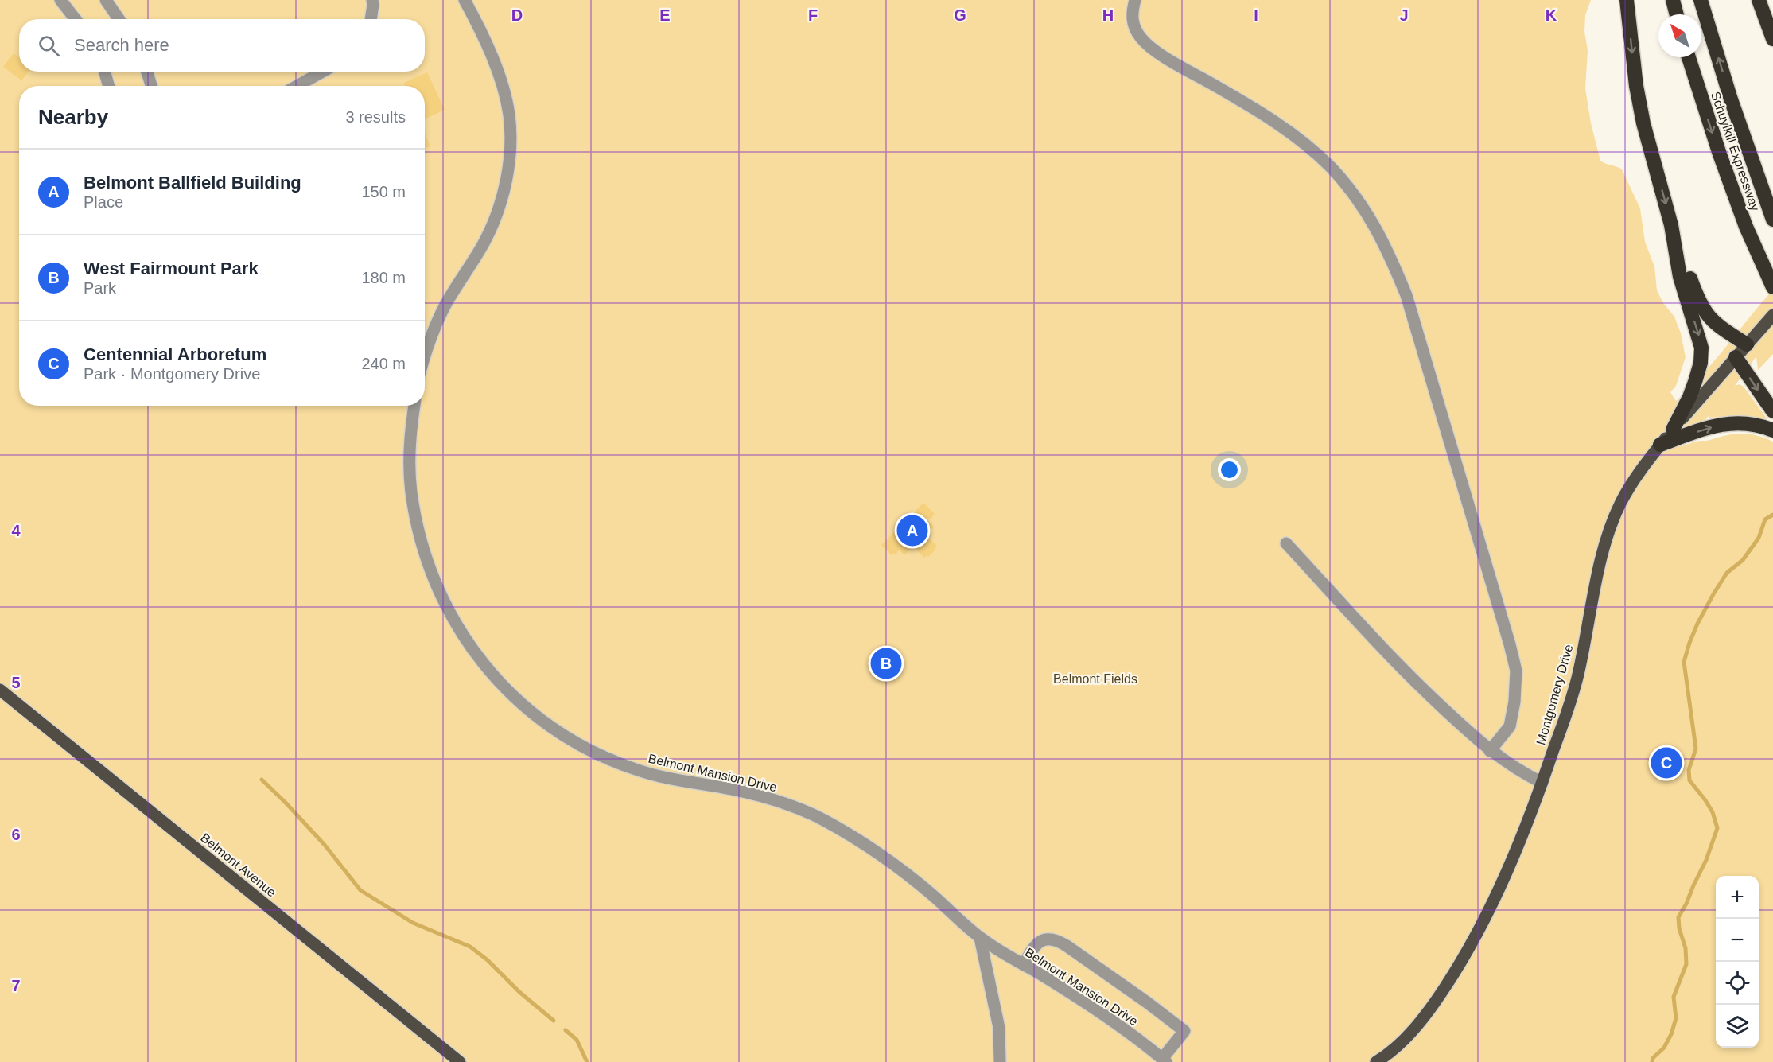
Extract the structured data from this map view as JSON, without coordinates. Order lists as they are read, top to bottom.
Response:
{
  "streets": {
    "highway": ["Schuylkill Expressway"],
    "main road": ["Montgomery Drive", "Belmont Avenue"],
    "street": ["Belmont Mansion Drive"]
  },
  "parks": ["Belmont Fields"],
  "north": "top left",
  "page": {
    "search": "Search here",
    "heading": ["Nearby", "3 results"],
    "list": [
      {
        "mark": "A",
        "name": "Belmont Ballfield Building",
        "note": "Place",
        "value": "150 m"
      },
      {
        "mark": "B",
        "name": "West Fairmount Park",
        "note": "Park",
        "value": "180 m"
      },
      {
        "mark": "C",
        "name": "Centennial Arboretum",
        "note": "Park · Montgomery Drive",
        "value": "240 m"
      }
    ],
    "pins": ["A", "B", "C"],
    "map_buttons": ["+", "−"]
  },
  "grid": {
    "columns": [
      "D",
      "E",
      "F",
      "G",
      "H",
      "I",
      "J",
      "K"
    ],
    "rows": [
      "4",
      "5",
      "6",
      "7"
    ]
  }
}
